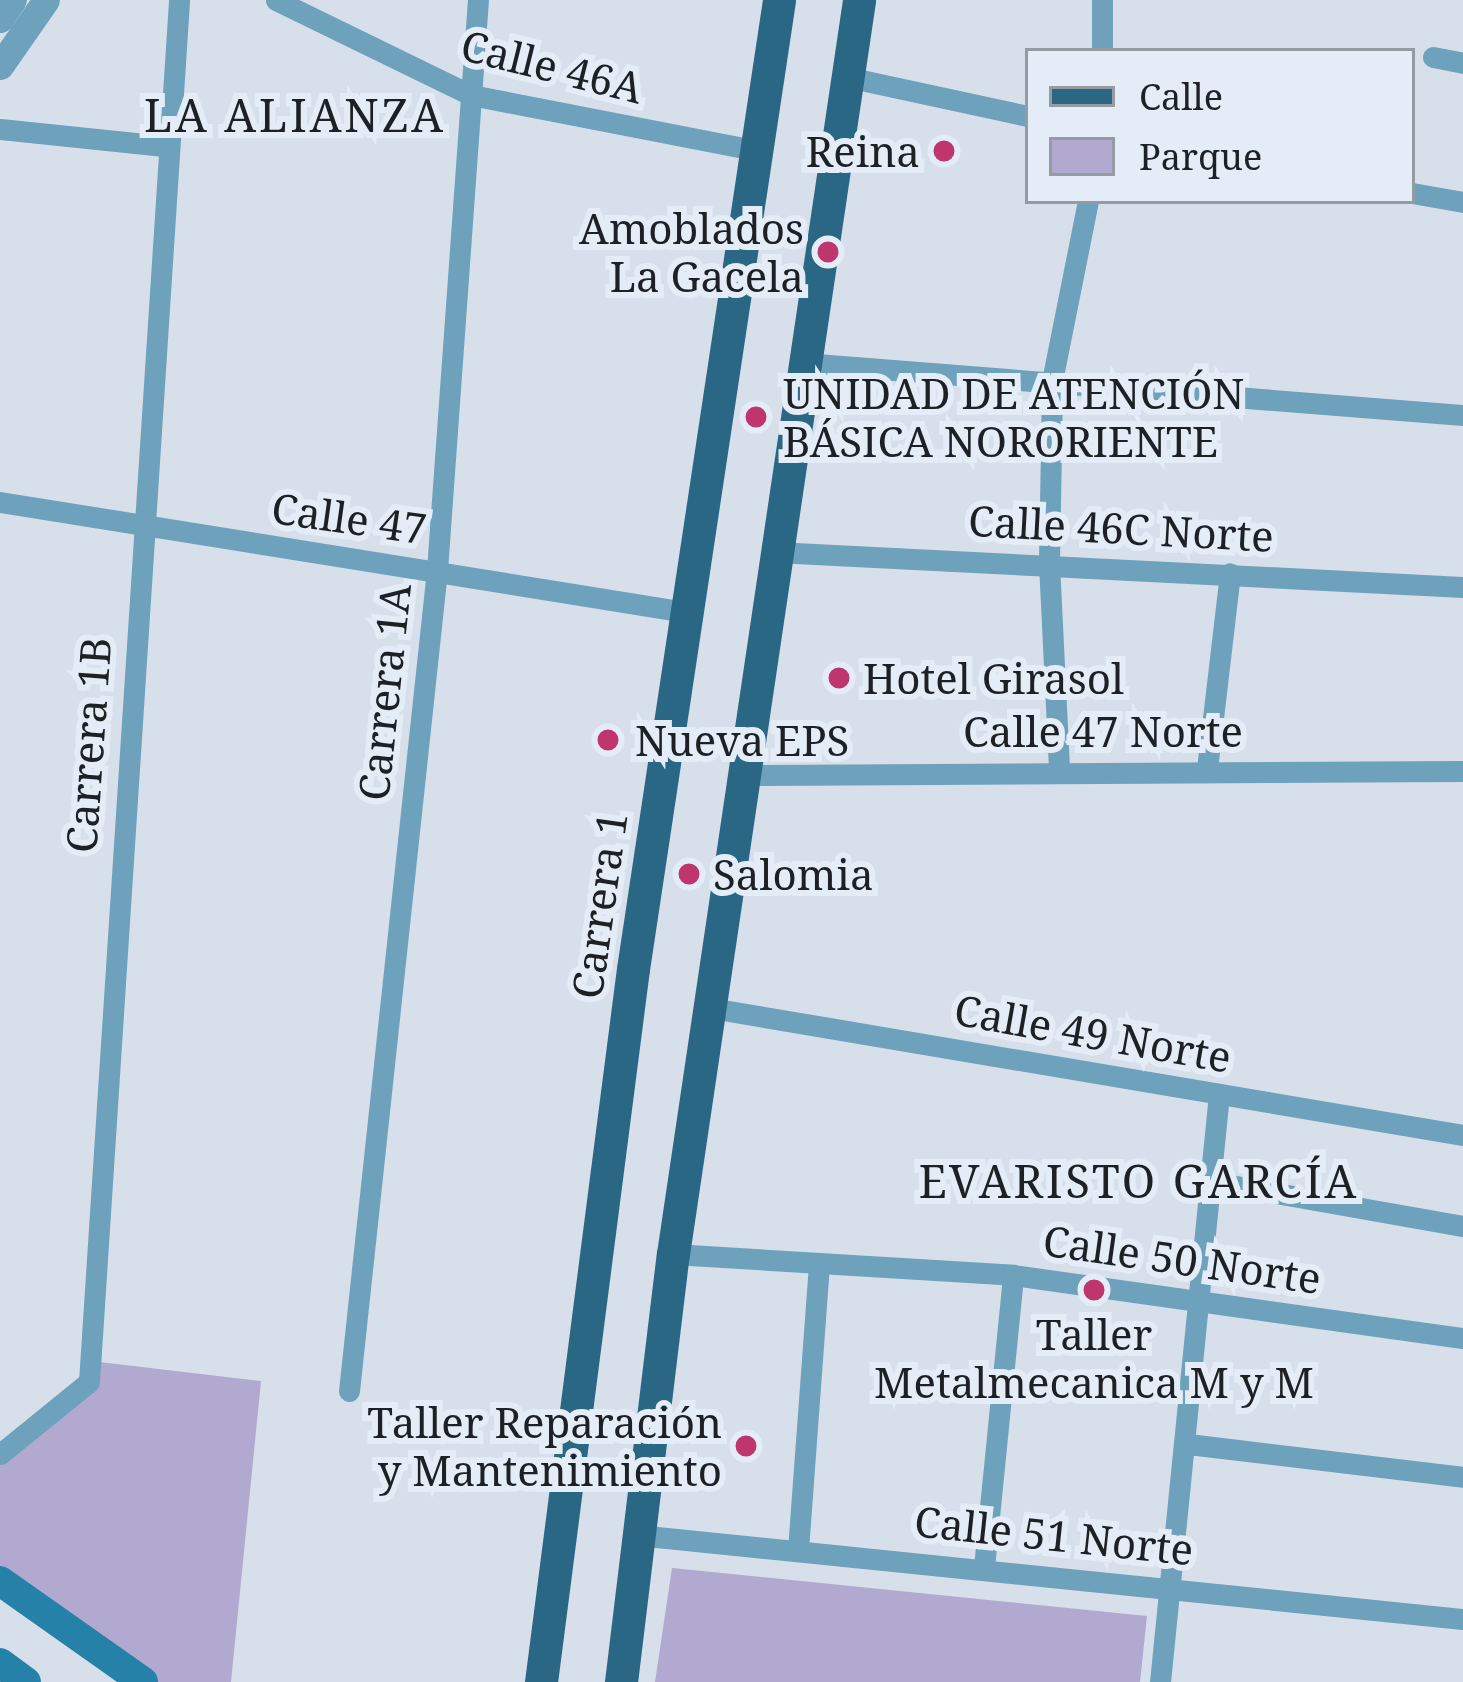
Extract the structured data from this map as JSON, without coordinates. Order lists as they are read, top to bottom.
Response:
{
  "streets": {
    "main road": ["Carrera 1"],
    "street": [
      "Calle 46A",
      "Calle 47",
      "Calle 46C Norte",
      "Carrera 1A",
      "Calle 47 Norte",
      "Carrera 1B",
      "Calle 49 Norte",
      "Calle 50 Norte",
      "Calle 51 Norte"
    ]
  },
  "crossings": [
    ["Calle 46A", "Carrera 1A"],
    ["Calle 46A", "Carrera 1"],
    ["Calle 47", "Carrera 1A"],
    ["Calle 47", "Carrera 1B"],
    ["Calle 47", "Carrera 1"]
  ],
  "districts": ["LA ALIANZA", "EVARISTO GARCÍA"],
  "places": [
    "Reina",
    "Amoblados La Gacela",
    "UNIDAD DE ATENCIÓN BÁSICA NORORIENTE",
    "Hotel Girasol",
    "Nueva EPS",
    "Salomia",
    "Taller Metalmecanica M y M",
    "Taller Reparación y Mantenimiento"
  ],
  "legend": ["Calle", "Parque"]
}
